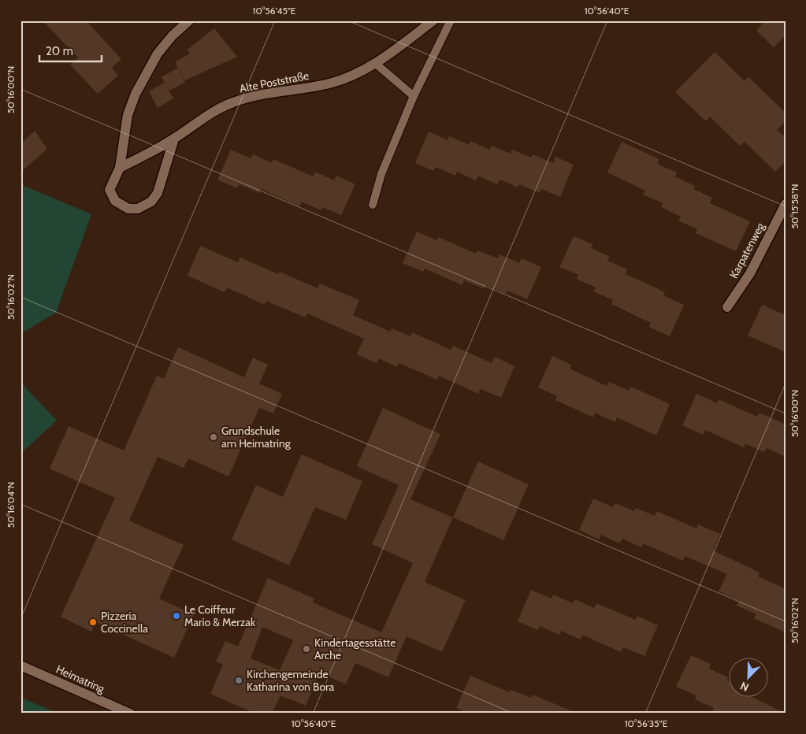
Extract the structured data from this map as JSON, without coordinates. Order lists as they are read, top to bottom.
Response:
{
  "streets": {
    "street": ["Alte Poststraße", "Karpatenweg", "Heimatring"]
  },
  "places": [
    "Grundschule am Heimatring",
    "Le Coiffeur Mario & Merzak",
    "Pizzeria Coccinella",
    "Kindertagesstätte Arche",
    "Kirchengemeinde Katharina von Bora"
  ],
  "scale_bar": "20 m",
  "north": "bottom left",
  "coordinates": [
    "10°56'45\"E",
    "10°56'40\"E",
    "50°16'00\"N",
    "50°15'58\"N",
    "50°16'02\"N",
    "50°16'04\"N",
    "10°56'35\"E"
  ]
}
